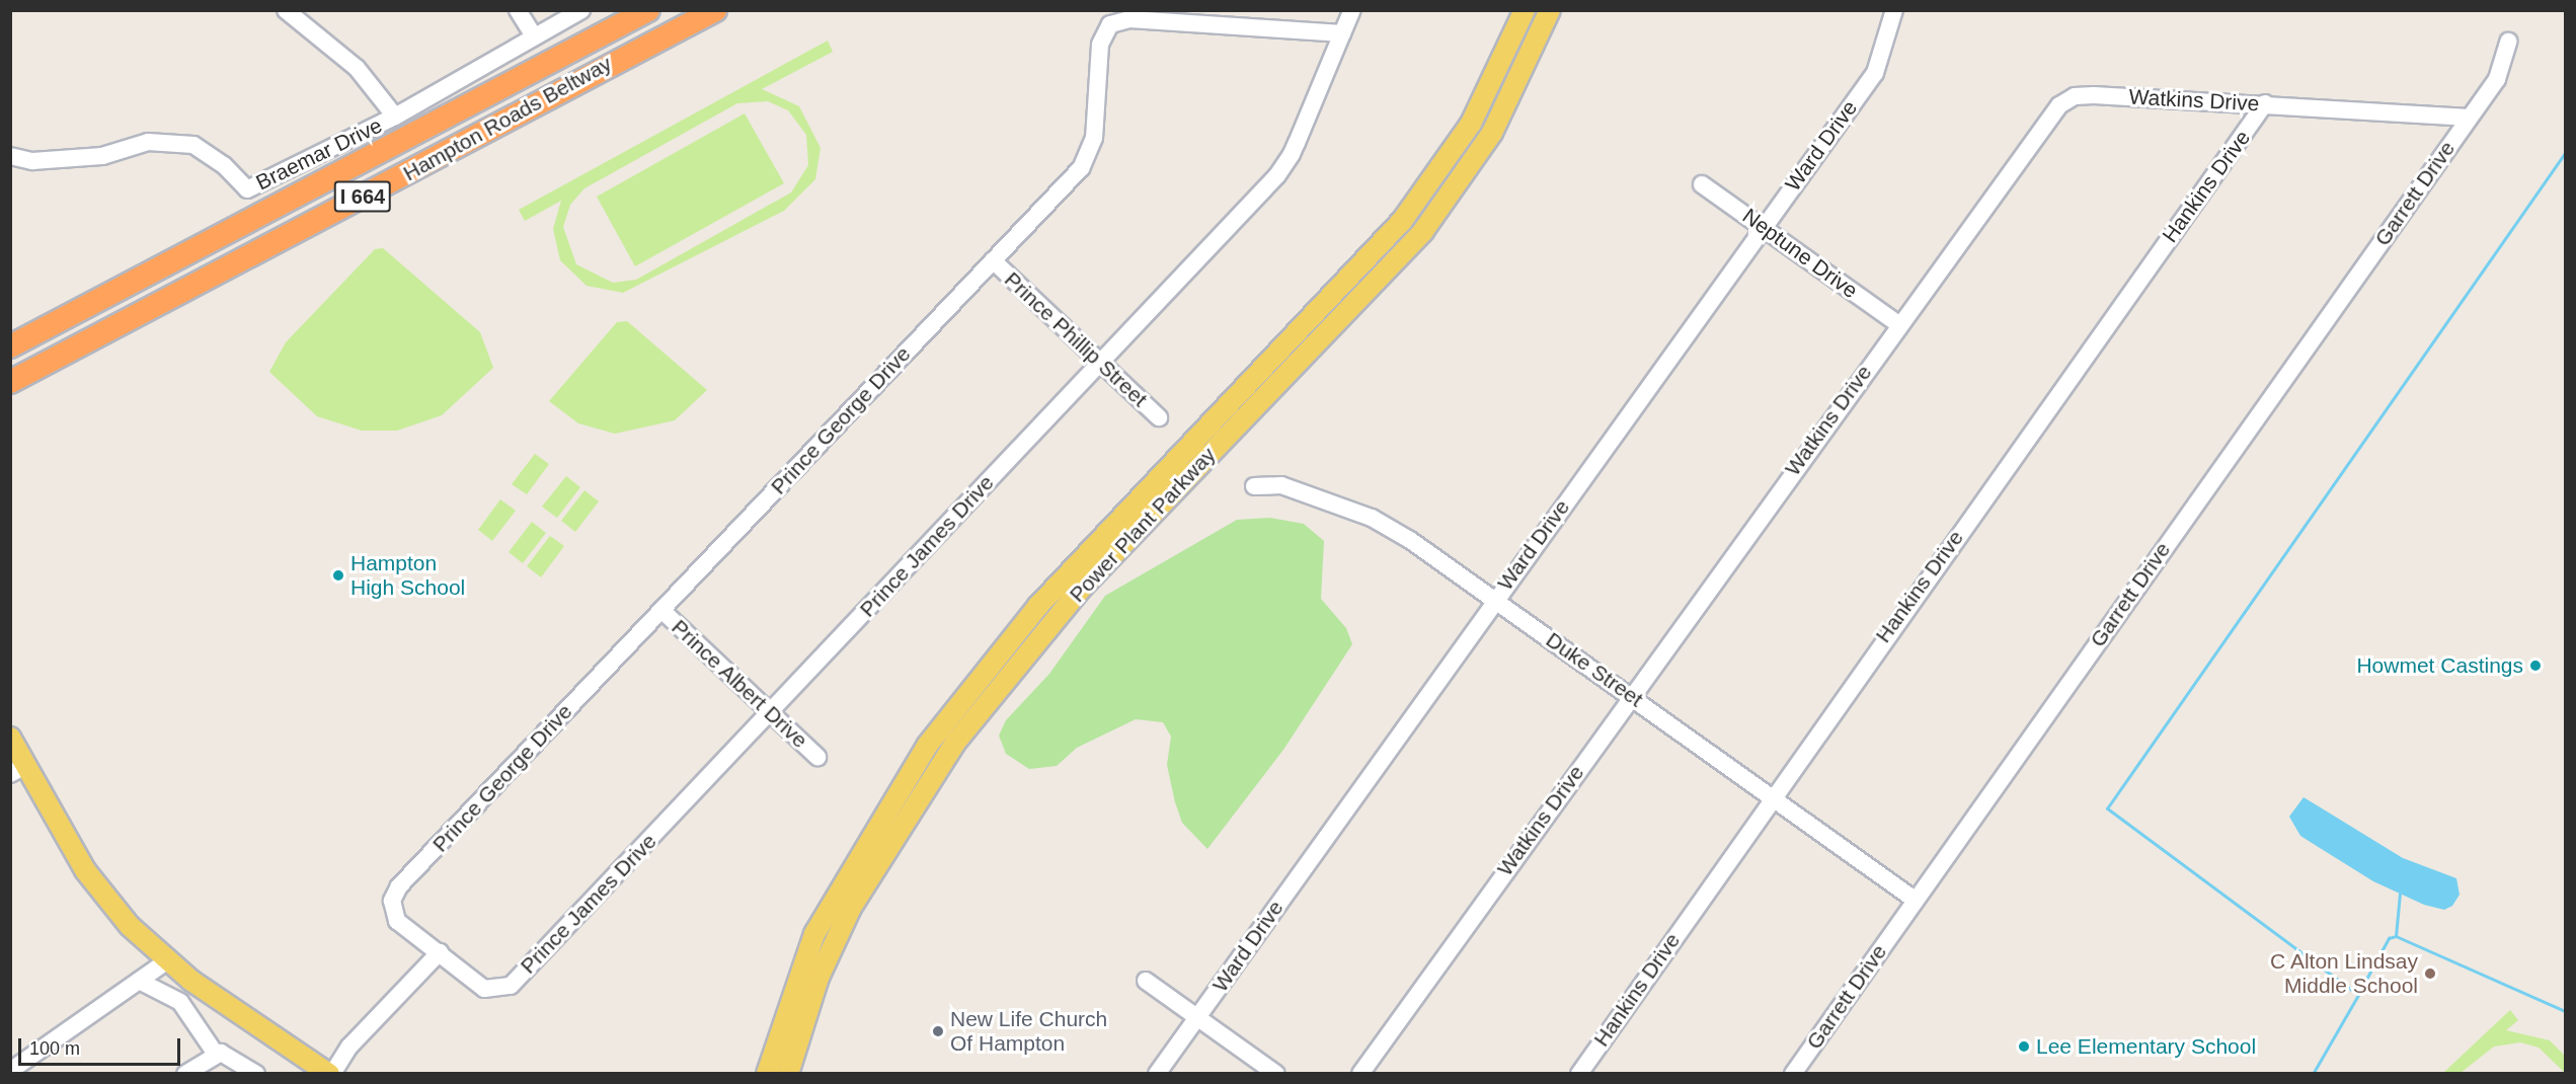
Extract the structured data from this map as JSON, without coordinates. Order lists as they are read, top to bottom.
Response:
{
  "streets": {
    "highway": ["Hampton Roads Beltway", "I 664"],
    "main road": ["Power Plant Parkway"],
    "street": [
      "Watkins Drive",
      "Ward Drive",
      "Braemar Drive",
      "Hankins Drive",
      "Garrett Drive",
      "Neptune Drive",
      "Prince Phillip Street",
      "Prince George Drive",
      "Prince James Drive",
      "Duke Street",
      "Prince Albert Drive"
    ]
  },
  "crossings": [
    ["Watkins Drive", "Hankins Drive"],
    ["Watkins Drive", "Garrett Drive"],
    ["Watkins Drive", "Neptune Drive"],
    ["Watkins Drive", "Duke Street"],
    ["Ward Drive", "Neptune Drive"],
    ["Ward Drive", "Duke Street"],
    ["Hankins Drive", "Duke Street"],
    ["Garrett Drive", "Duke Street"],
    ["Prince Phillip Street", "Prince George Drive"],
    ["Prince Phillip Street", "Prince James Drive"],
    ["Prince George Drive", "Prince James Drive"],
    ["Prince George Drive", "Prince Albert Drive"],
    ["Prince James Drive", "Prince Albert Drive"]
  ],
  "places": [
    "Hampton High School",
    "Howmet Castings",
    "C Alton Lindsay Middle School",
    "New Life Church Of Hampton",
    "Lee Elementary School"
  ],
  "scale_bar": "100 m"
}
